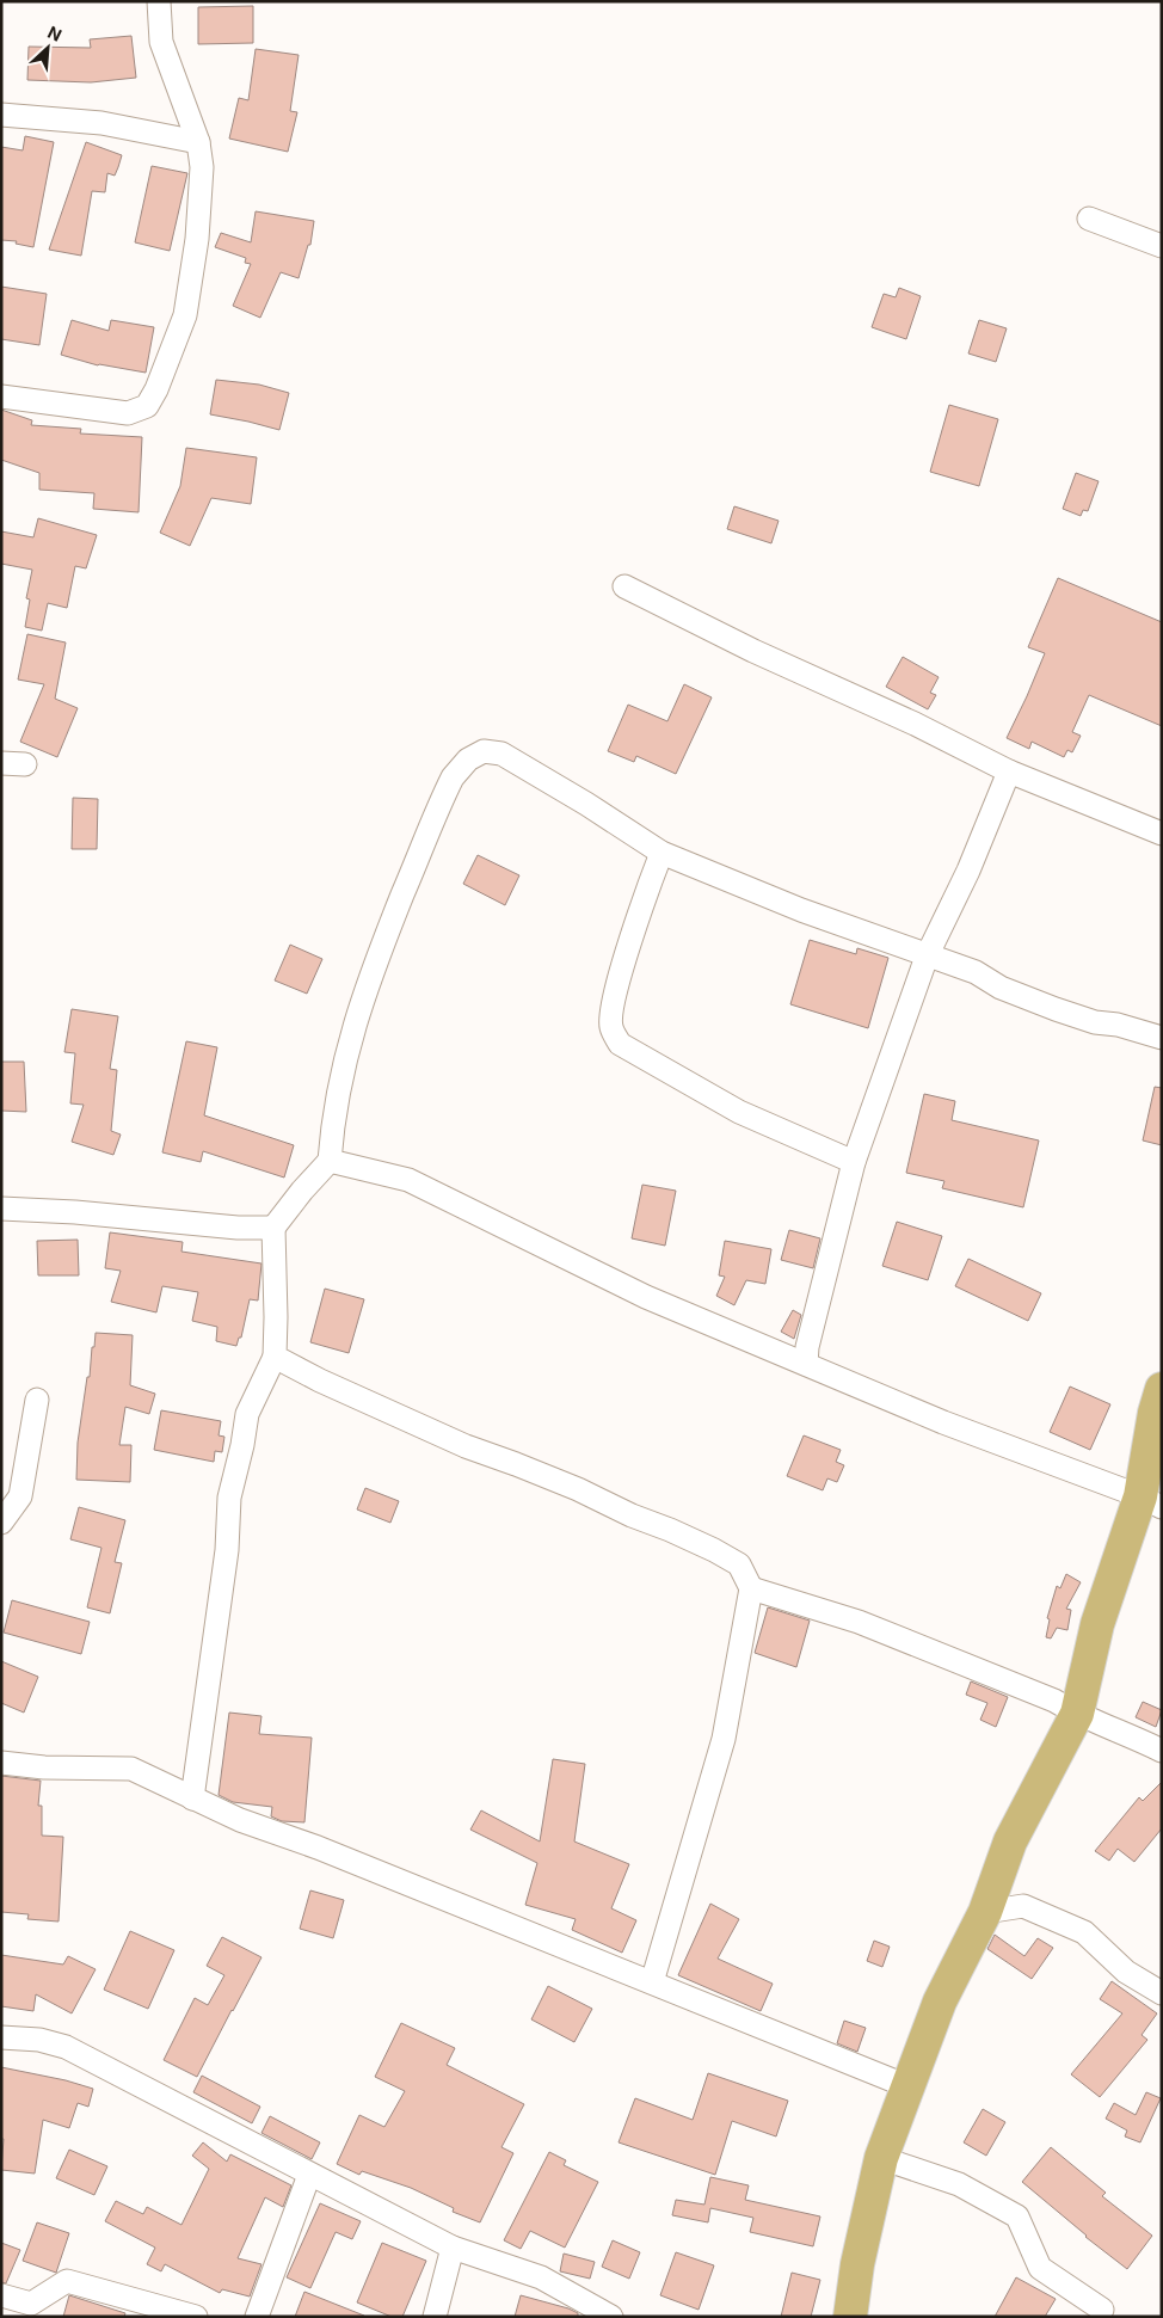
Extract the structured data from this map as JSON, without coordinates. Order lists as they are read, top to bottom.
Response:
{
  "north": "top right"
}
